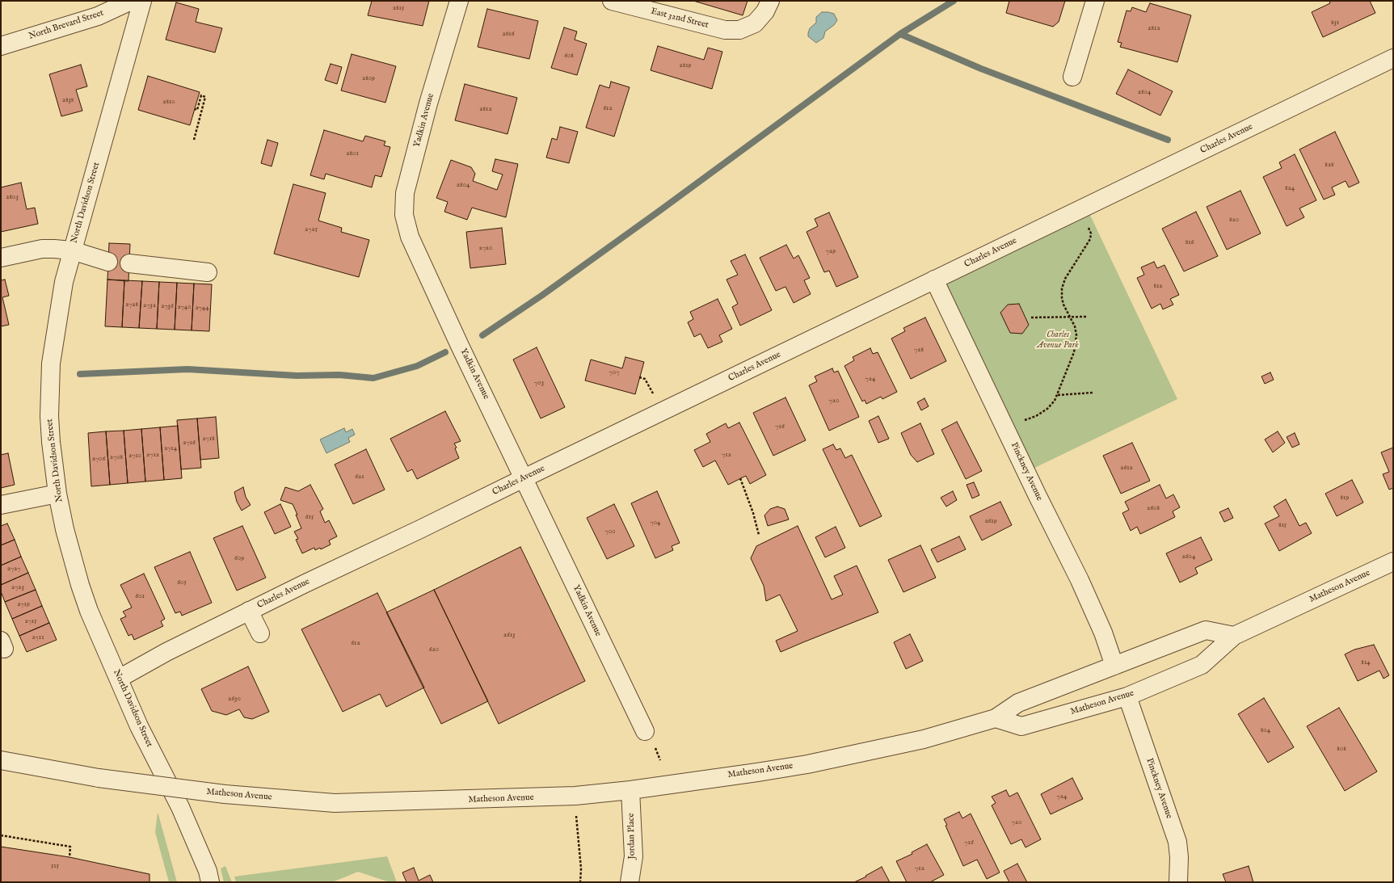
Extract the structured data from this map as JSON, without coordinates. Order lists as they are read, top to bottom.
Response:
{
  "streets": {
    "street": [
      "East 32nd Street",
      "North Brevard Street",
      "Yadkin Avenue",
      "Charles Avenue",
      "North Davidson Street",
      "Pinckney Avenue",
      "Matheson Avenue",
      "Jordan Place"
    ]
  },
  "crossings": [
    ["Yadkin Avenue", "Charles Avenue"],
    ["Charles Avenue", "North Davidson Street"],
    ["Charles Avenue", "Pinckney Avenue"],
    ["Pinckney Avenue", "Matheson Avenue"],
    ["Matheson Avenue", "Jordan Place"]
  ],
  "parks": ["Charles Avenue Park"],
  "house_numbers": [
    "2815",
    "831",
    "2812",
    "2816",
    "608",
    "2819",
    "2809",
    "2804",
    "2838",
    "2810",
    "612",
    "2812",
    "2801",
    "828",
    "2804",
    "824",
    "2803",
    "820",
    "2725",
    "816",
    "2720",
    "729",
    "812",
    "2728",
    "2732",
    "2736",
    "2740",
    "2744",
    "728",
    "707",
    "724",
    "703",
    "720",
    "716",
    "2718",
    "2716",
    "2714",
    "2712",
    "712",
    "2710",
    "2708",
    "2706",
    "2612",
    "621",
    "819",
    "2608",
    "615",
    "2619",
    "704",
    "815",
    "700",
    "2604",
    "609",
    "2727",
    "605",
    "2723",
    "601",
    "2719",
    "2715",
    "2613",
    "2711",
    "612",
    "620",
    "814",
    "2630",
    "804",
    "808",
    "724",
    "720",
    "716",
    "515",
    "712"
  ]
}
